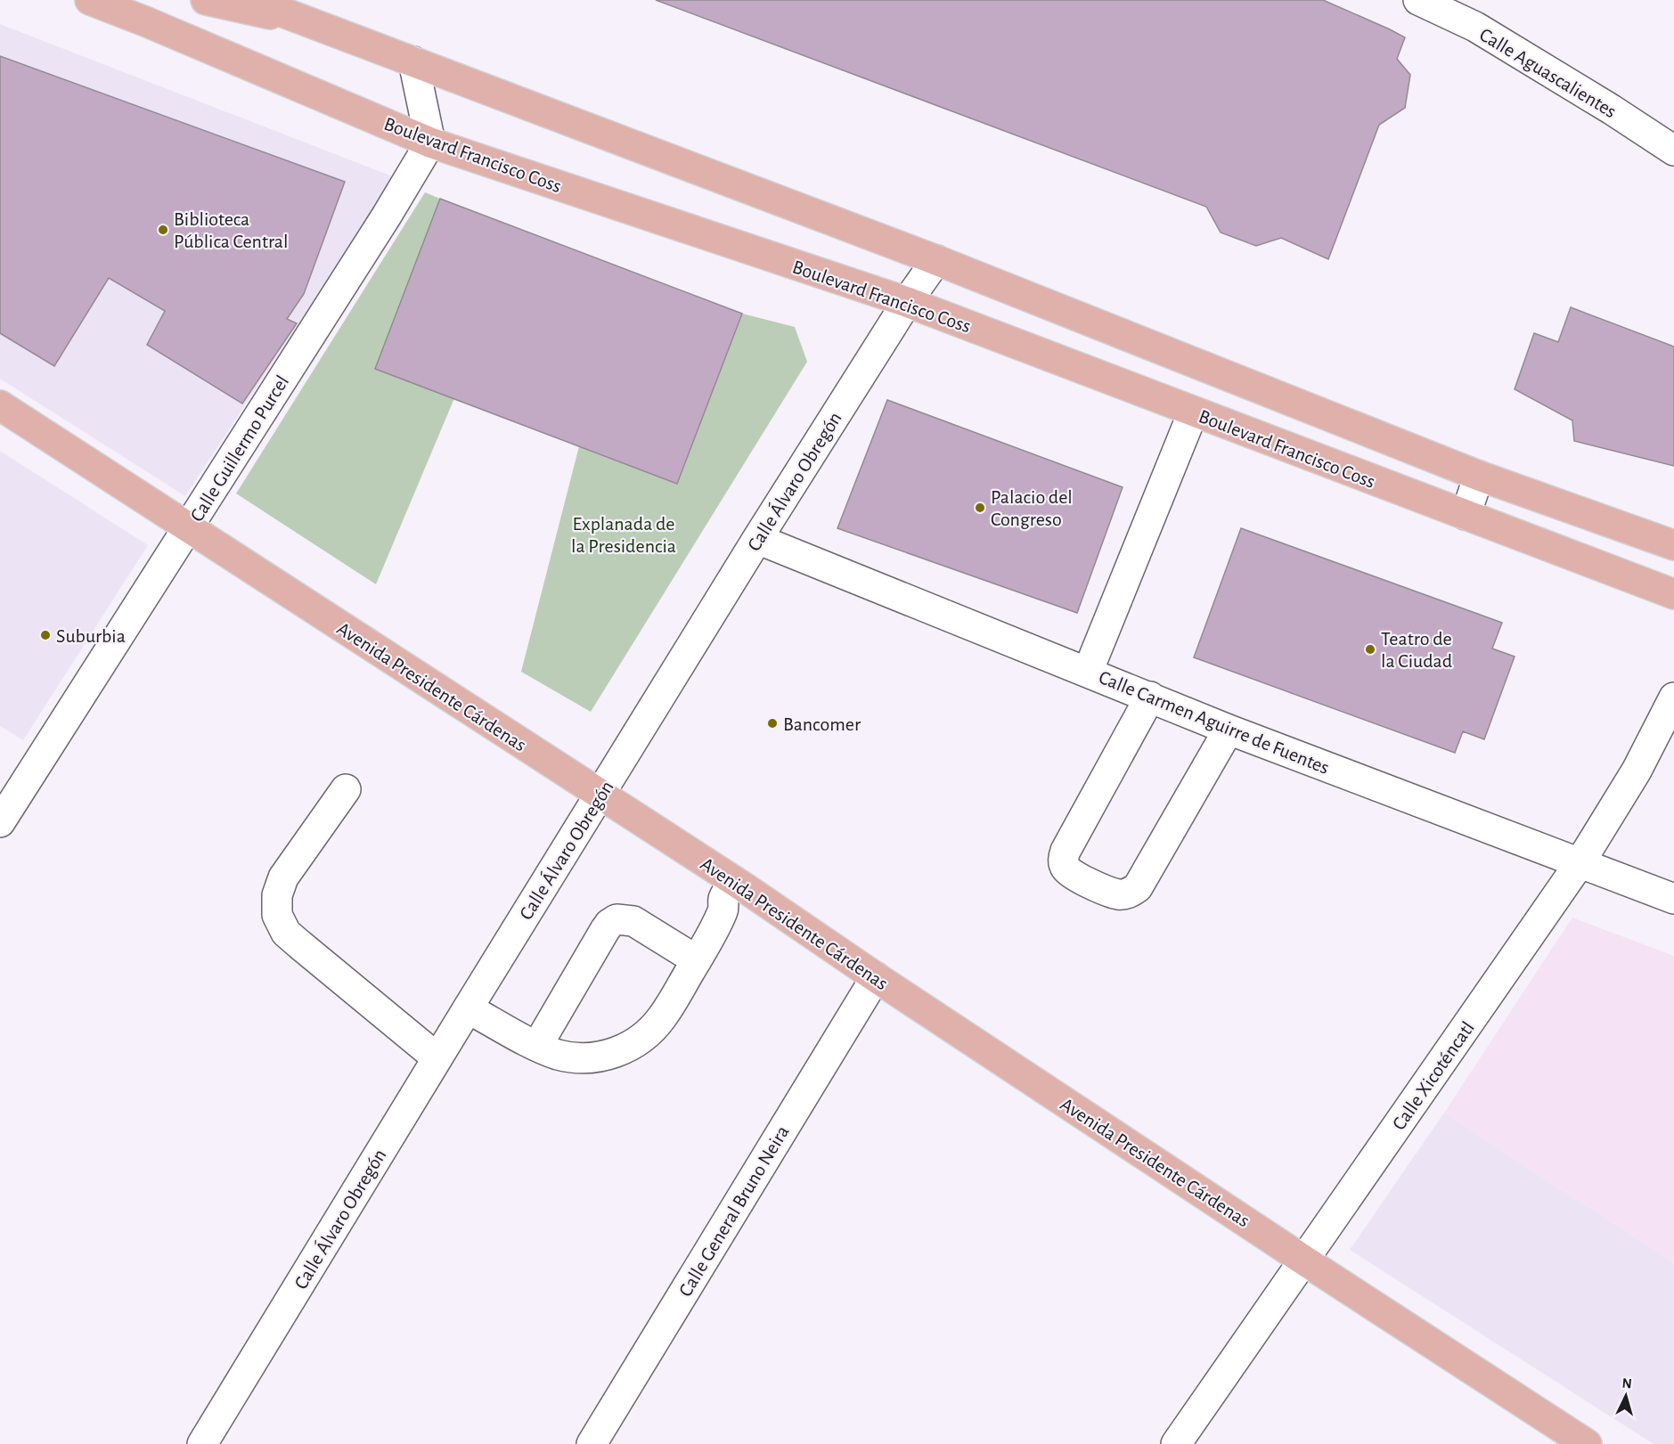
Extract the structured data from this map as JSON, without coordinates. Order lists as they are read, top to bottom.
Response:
{
  "streets": {
    "main road": ["Boulevard Francisco Coss", "Avenida Presidente Cárdenas"],
    "street": [
      "Calle Aguascalientes",
      "Calle Guillermo Purcel",
      "Calle Álvaro Obregón",
      "Calle Carmen Aguirre de Fuentes",
      "Calle Xicoténcatl",
      "Calle General Bruno Neira"
    ]
  },
  "crossings": [
    ["Boulevard Francisco Coss", "Calle Guillermo Purcel"],
    ["Boulevard Francisco Coss", "Calle Álvaro Obregón"],
    ["Calle Guillermo Purcel", "Avenida Presidente Cárdenas"],
    ["Calle Álvaro Obregón", "Avenida Presidente Cárdenas"],
    ["Calle Álvaro Obregón", "Calle Carmen Aguirre de Fuentes"],
    ["Avenida Presidente Cárdenas", "Calle Xicoténcatl"],
    ["Avenida Presidente Cárdenas", "Calle General Bruno Neira"],
    ["Calle Carmen Aguirre de Fuentes", "Calle Xicoténcatl"]
  ],
  "parks": ["Explanada de la Presidencia"],
  "places": [
    "Biblioteca Pública Central",
    "Palacio del Congreso",
    "Suburbia",
    "Teatro de la Ciudad",
    "Bancomer"
  ],
  "north": "top"
}
